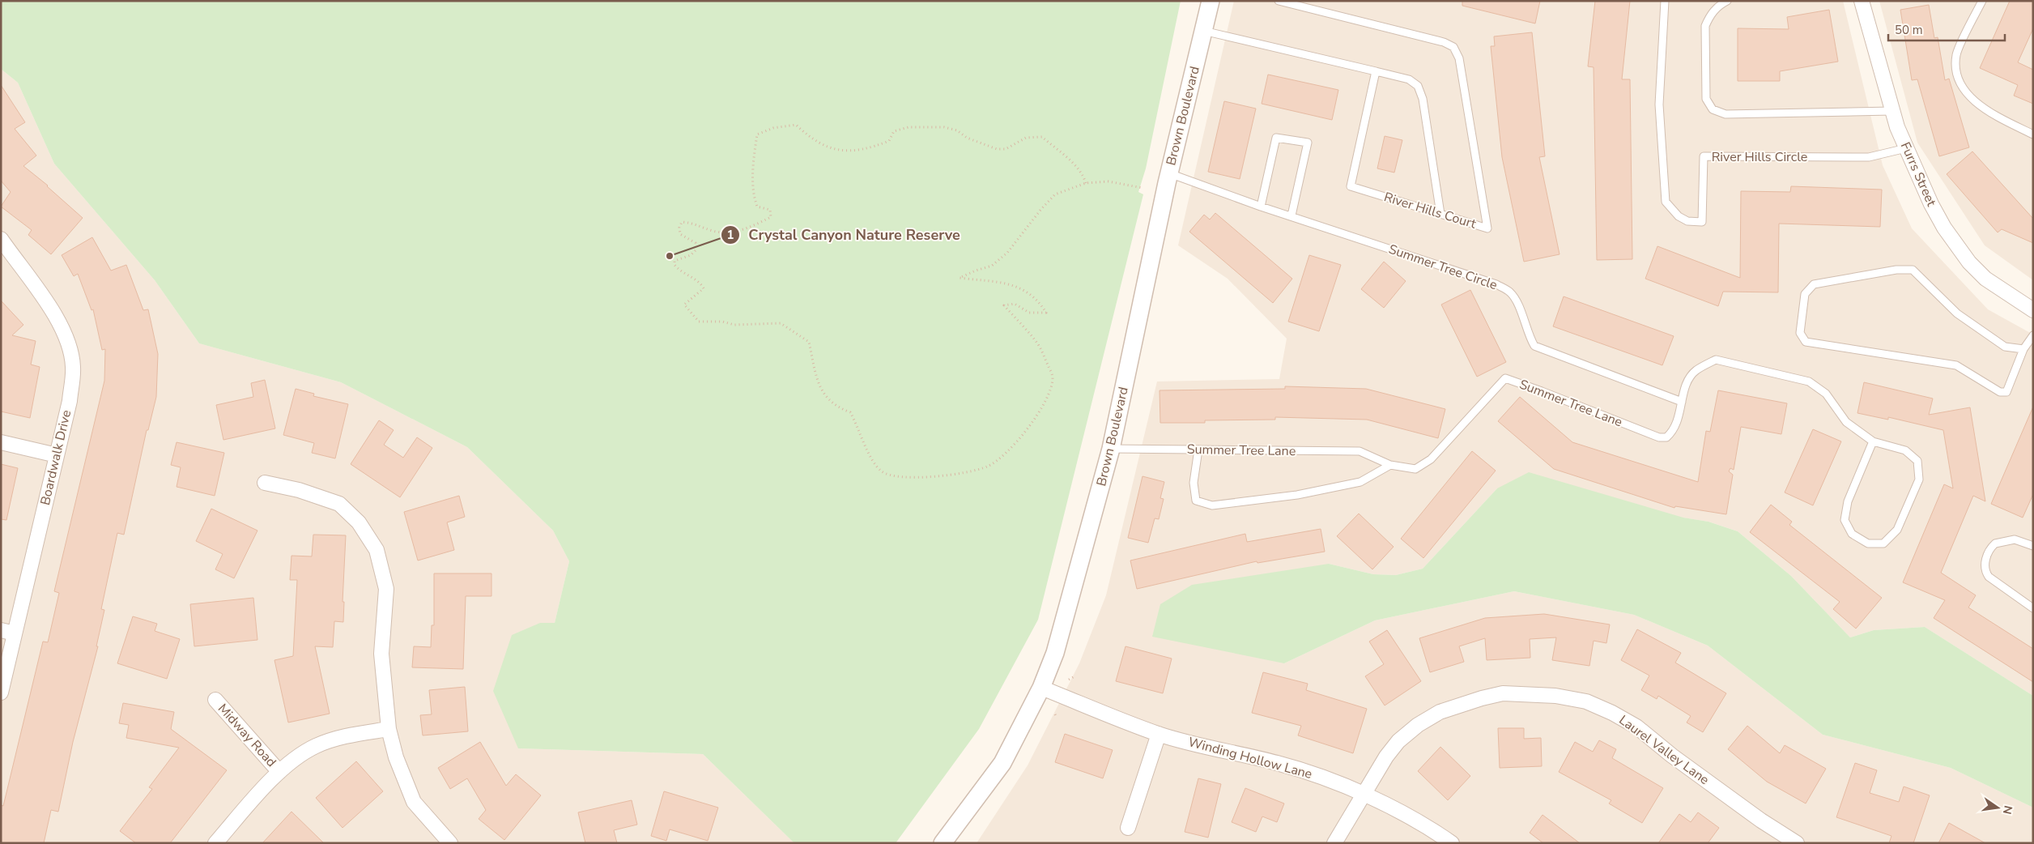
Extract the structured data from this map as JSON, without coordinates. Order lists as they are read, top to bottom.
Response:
{
  "streets": {
    "street": [
      "Brown Boulevard",
      "Furrs Street",
      "Boardwalk Drive",
      "Midway Road",
      "Laurel Valley Lane",
      "Winding Hollow Lane"
    ],
    "lane": [
      "River Hills Circle",
      "River Hills Court",
      "Summer Tree Circle",
      "Summer Tree Lane"
    ]
  },
  "crossings": [
    ["Brown Boulevard", "Summer Tree Circle"],
    ["Brown Boulevard", "Summer Tree Lane"],
    ["Brown Boulevard", "Winding Hollow Lane"],
    ["River Hills Circle", "Furrs Street"],
    ["Summer Tree Circle", "Summer Tree Lane"],
    ["Laurel Valley Lane", "Winding Hollow Lane"]
  ],
  "places": ["Crystal Canyon Nature Reserve"],
  "scale_bar": "50 m",
  "north": "right"
}
